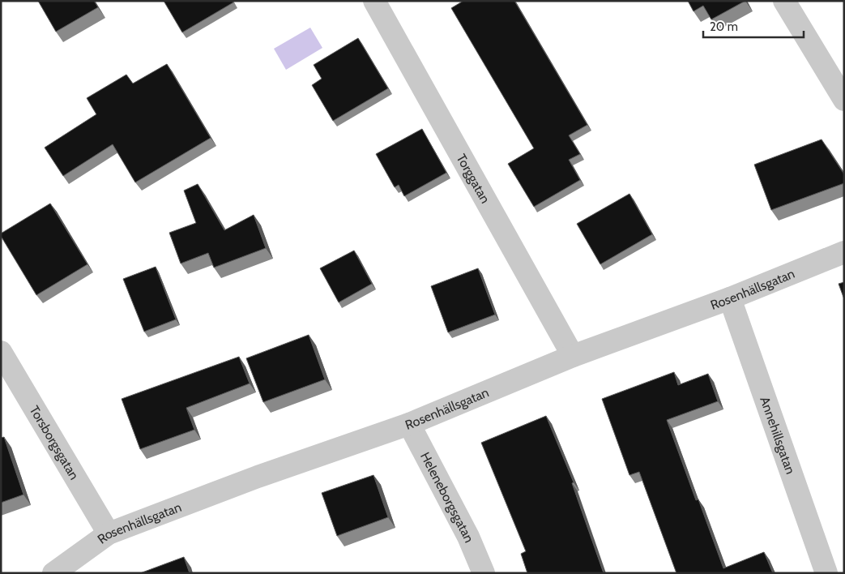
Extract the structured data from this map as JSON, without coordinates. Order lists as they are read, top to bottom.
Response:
{
  "streets": {
    "street": [
      "Torggatan",
      "Rosenhällsgatan",
      "Annehillsgatan",
      "Torsborgsgatan",
      "Heleneborgsgatan"
    ]
  },
  "crossings": [
    ["Torggatan", "Rosenhällsgatan"],
    ["Rosenhällsgatan", "Annehillsgatan"],
    ["Rosenhällsgatan", "Torsborgsgatan"],
    ["Rosenhällsgatan", "Heleneborgsgatan"]
  ],
  "scale_bar": "20 m"
}
